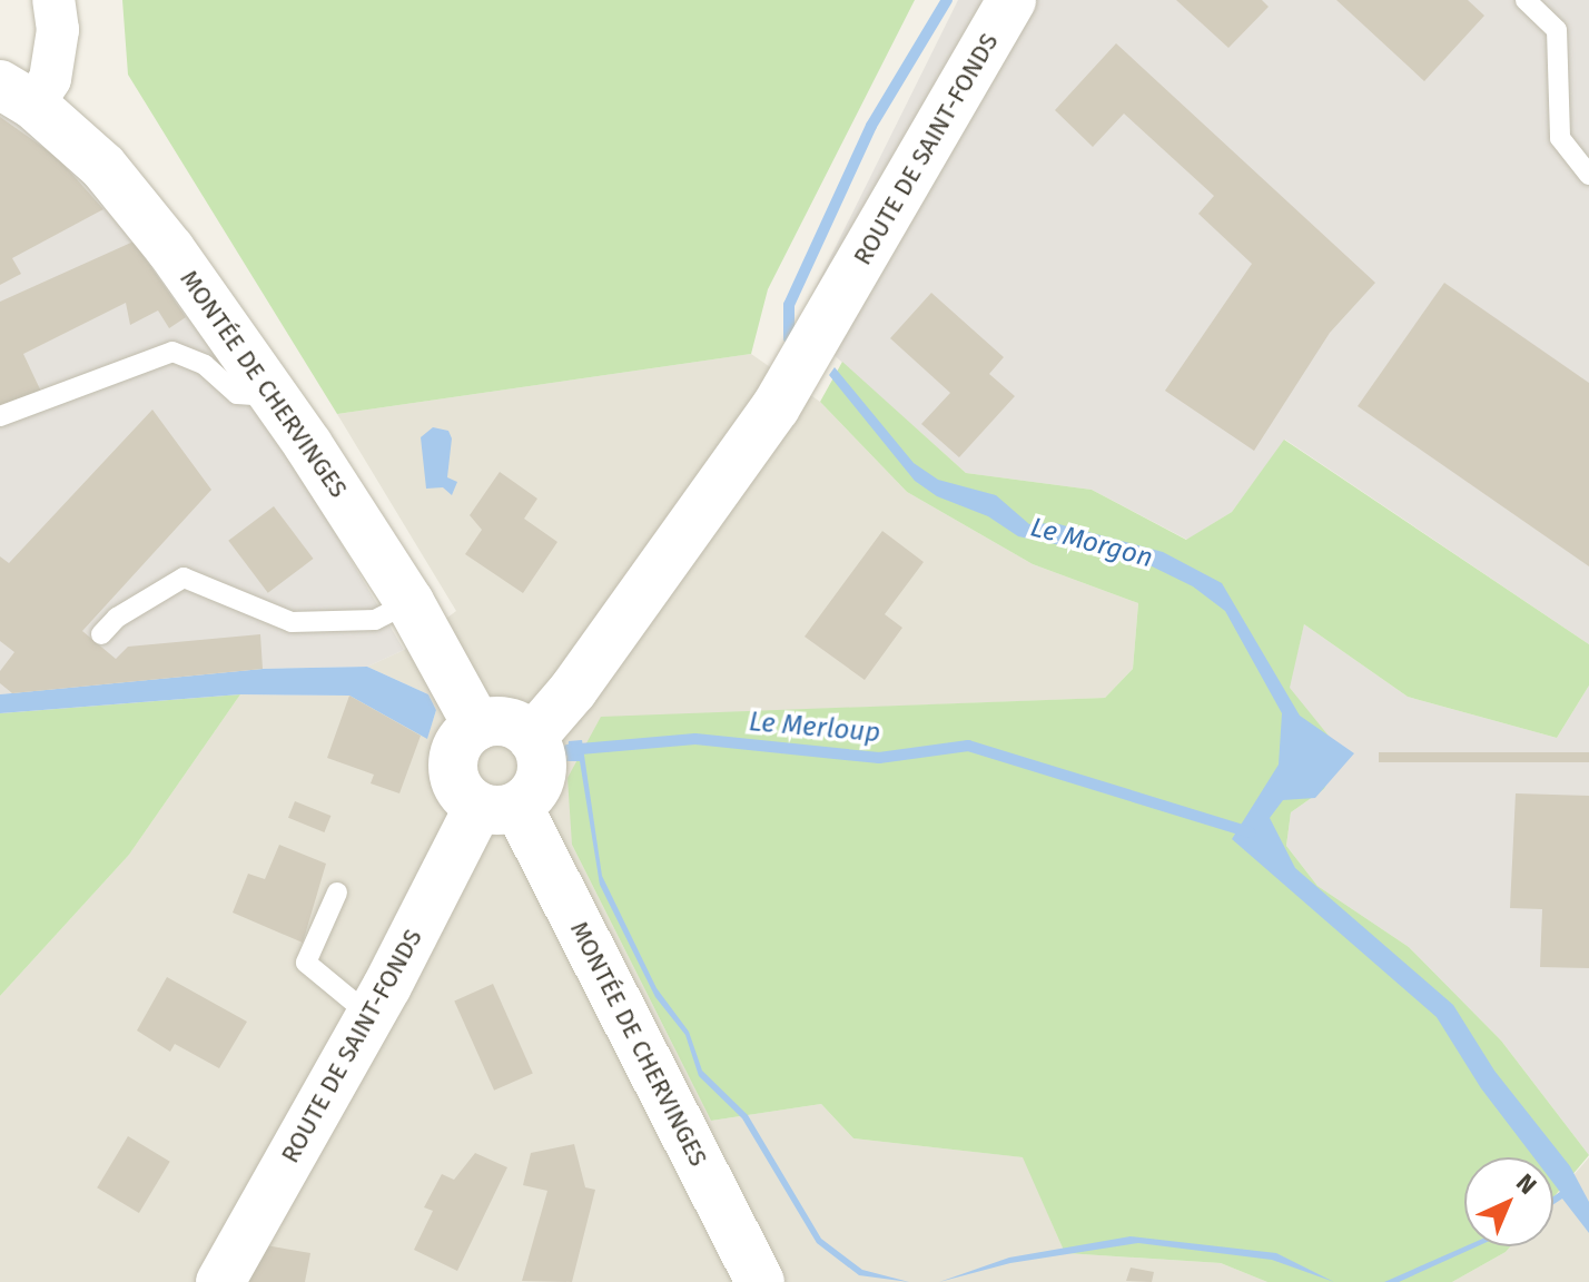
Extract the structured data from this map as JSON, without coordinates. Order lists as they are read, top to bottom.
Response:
{
  "streets": {
    "street": ["ROUTE DE SAINT-FONDS", "MONTÉE DE CHERVINGES"]
  },
  "crossings": [
    ["ROUTE DE SAINT-FONDS", "MONTÉE DE CHERVINGES"]
  ],
  "water": ["Le Morgon", "Le Merloup"],
  "north": "top right"
}
